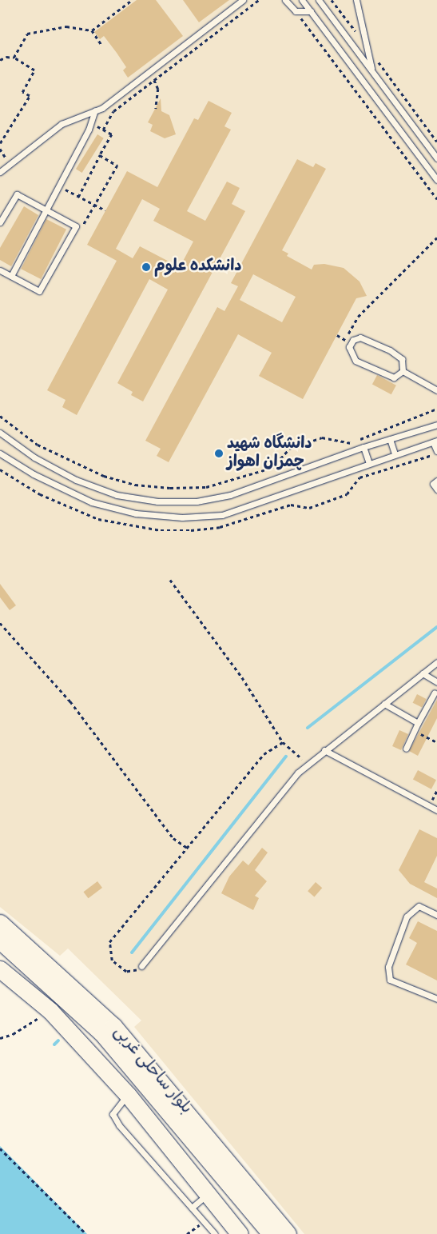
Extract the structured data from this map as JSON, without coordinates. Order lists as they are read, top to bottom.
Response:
{
  "streets": {
    "main road": ["بلوار ساحلی غربی"]
  },
  "places": ["دانشکده علوم", "دانشگاه شهید چمران اهواز"]
}
